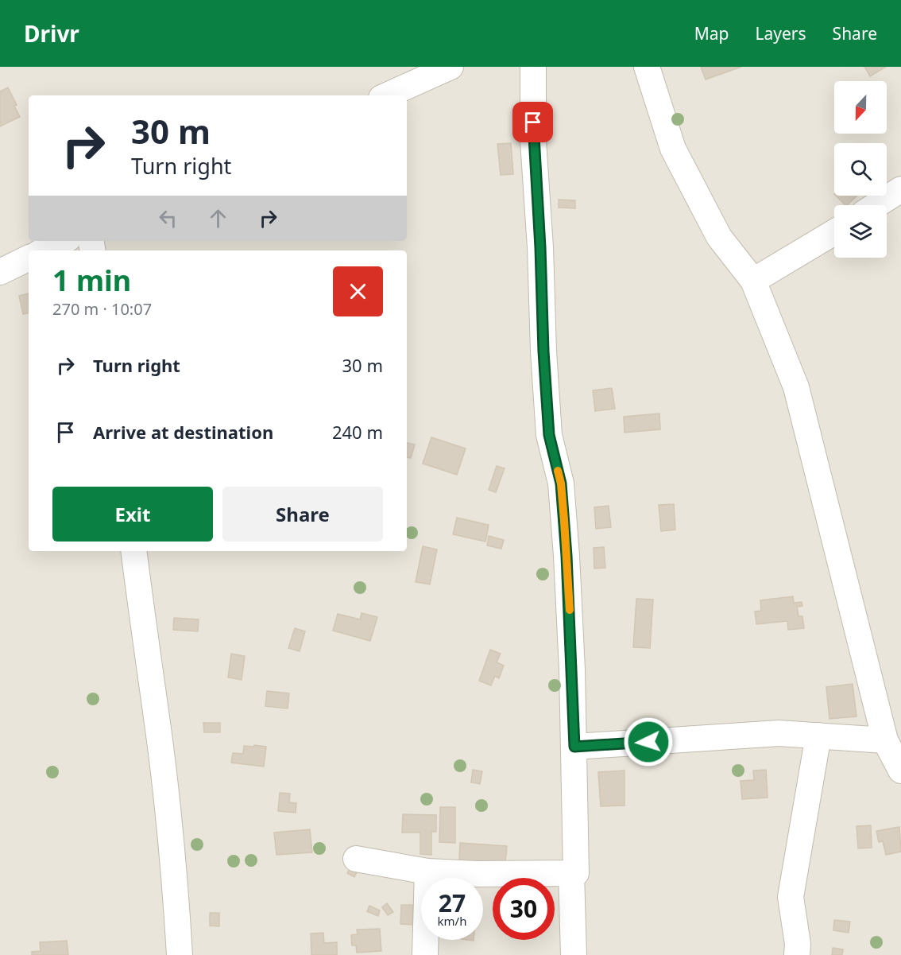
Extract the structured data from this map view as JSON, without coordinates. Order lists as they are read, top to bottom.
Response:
{
  "north": "bottom",
  "page": {
    "header": "Drivr",
    "nav": ["Map", "Layers", "Share"],
    "turn": ["30 m", "Turn right"],
    "heading": ["1 min", "270 m · 10:07"],
    "list": [
      {
        "name": "Turn right",
        "value": "30 m"
      },
      {
        "name": "Arrive at destination",
        "value": "240 m"
      }
    ],
    "buttons": ["Exit", "Share"],
    "speed": "27 km/h",
    "limit": "30"
  }
}
